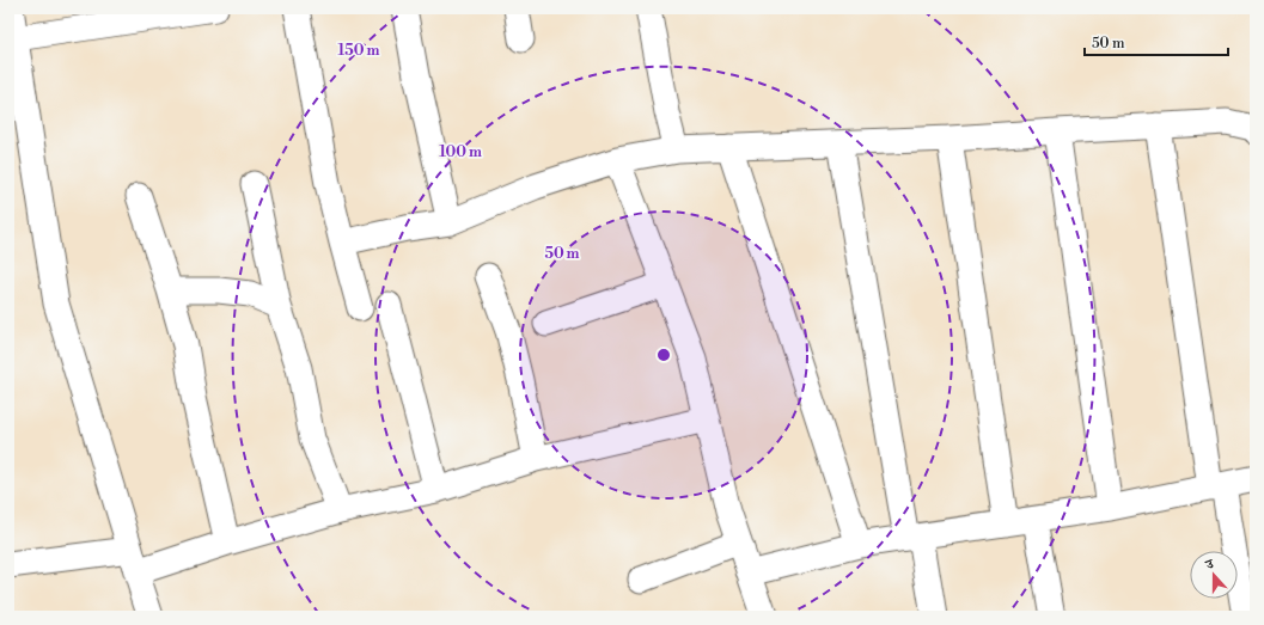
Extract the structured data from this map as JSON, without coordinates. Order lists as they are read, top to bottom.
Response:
{
  "scale_bar": "50 m",
  "north": "top",
  "rings": ["150 m", "100 m", "50 m"]
}
